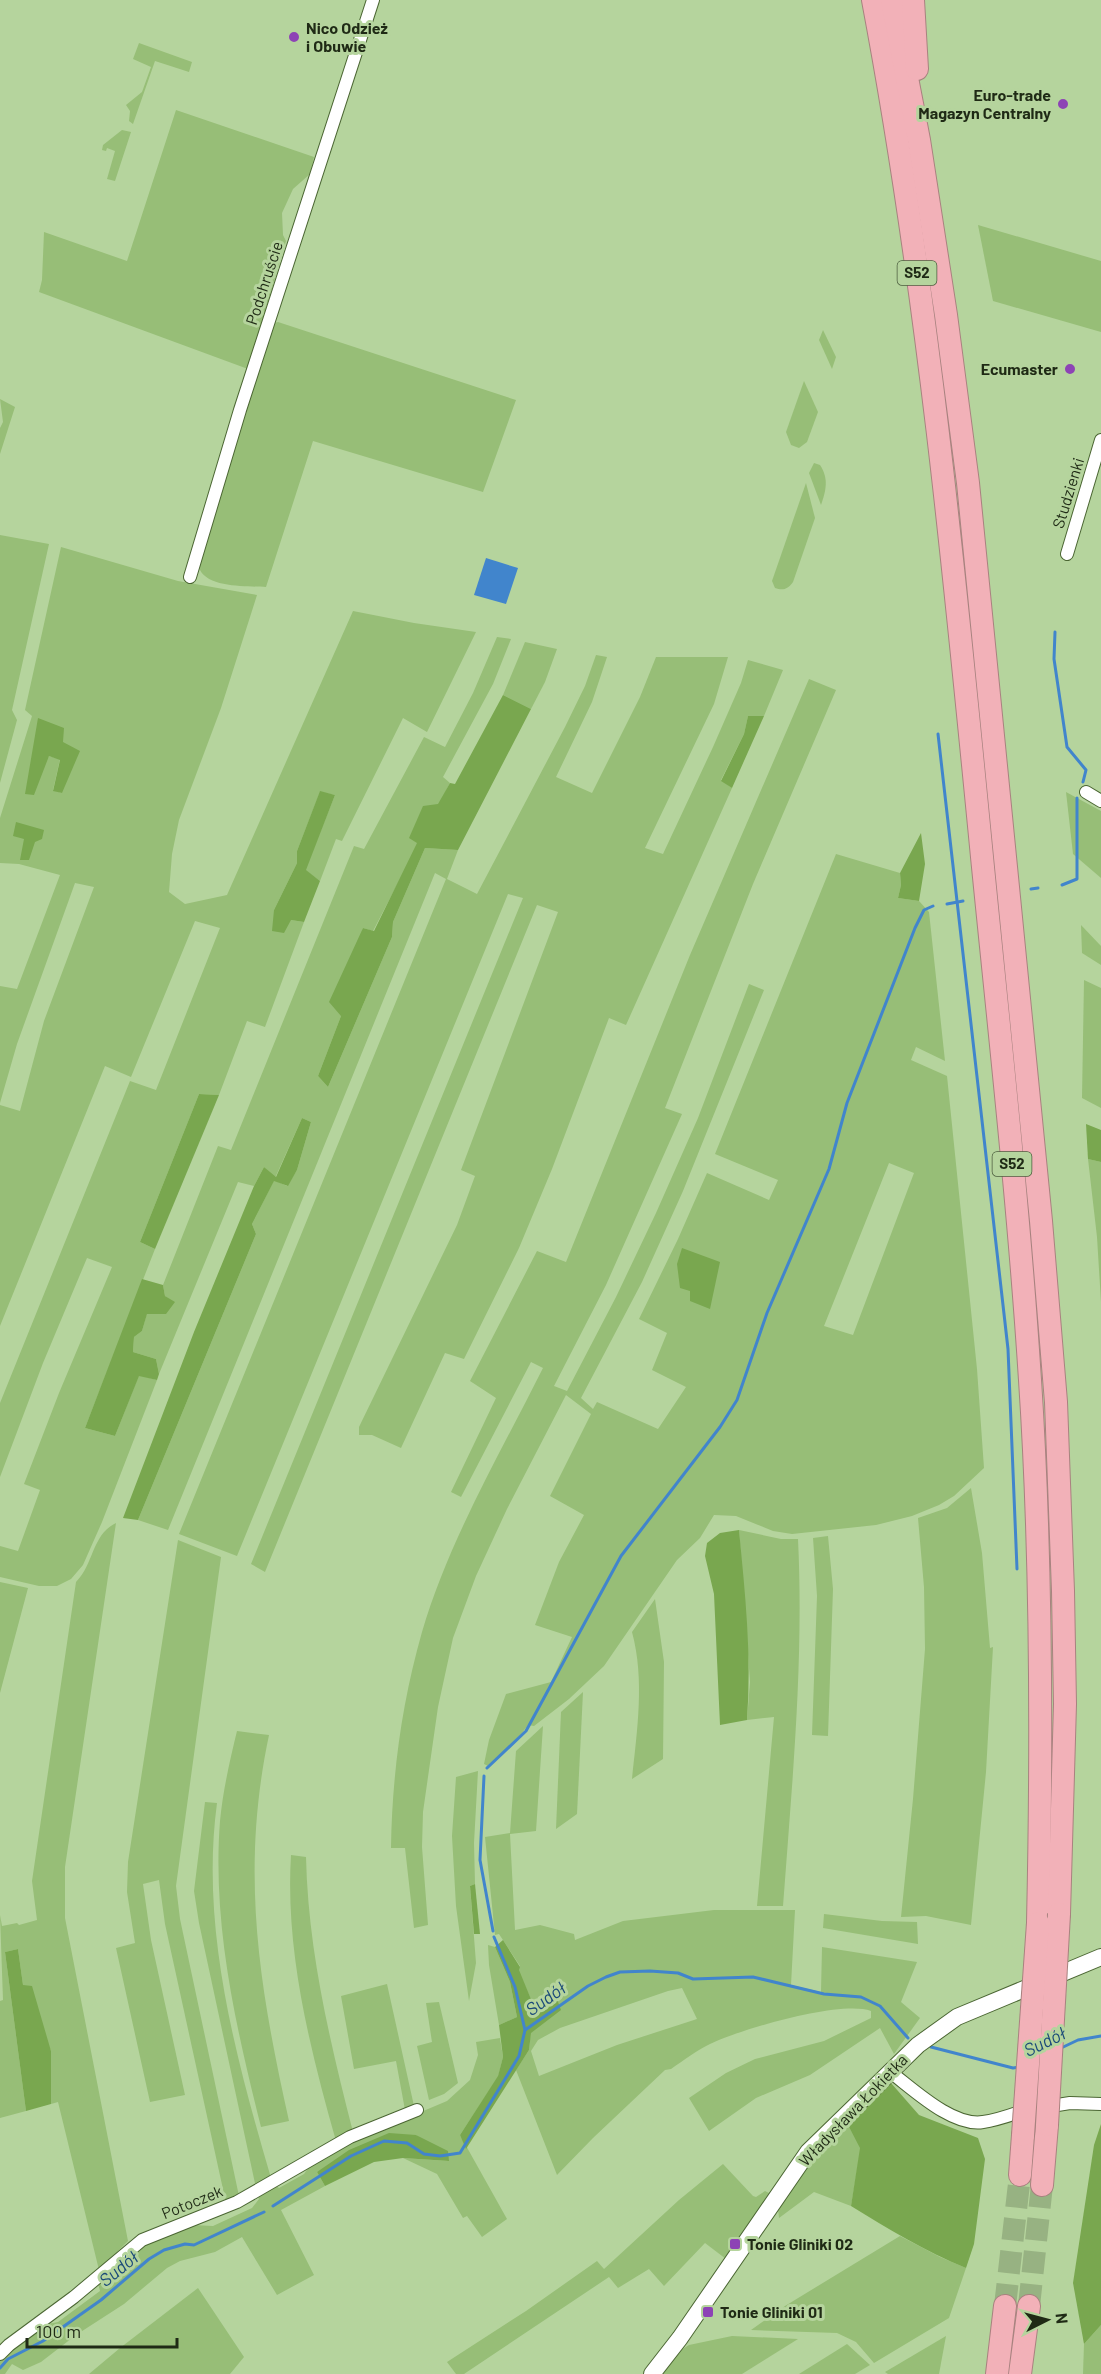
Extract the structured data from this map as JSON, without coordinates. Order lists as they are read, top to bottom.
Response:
{
  "streets": {
    "highway": ["S52"],
    "street": [
      "Podchruście",
      "Studzienki",
      "Władysława Łokietka",
      "Potoczek"
    ]
  },
  "water": ["Sudół"],
  "places": {
    "other": ["Nico Odzież i Obuwie", "Euro-trade Magazyn Centralny", "Ecumaster"],
    "transit": ["Tonie Gliniki 02", "Tonie Gliniki 01"]
  },
  "scale_bar": "100 m",
  "north": "right"
}
